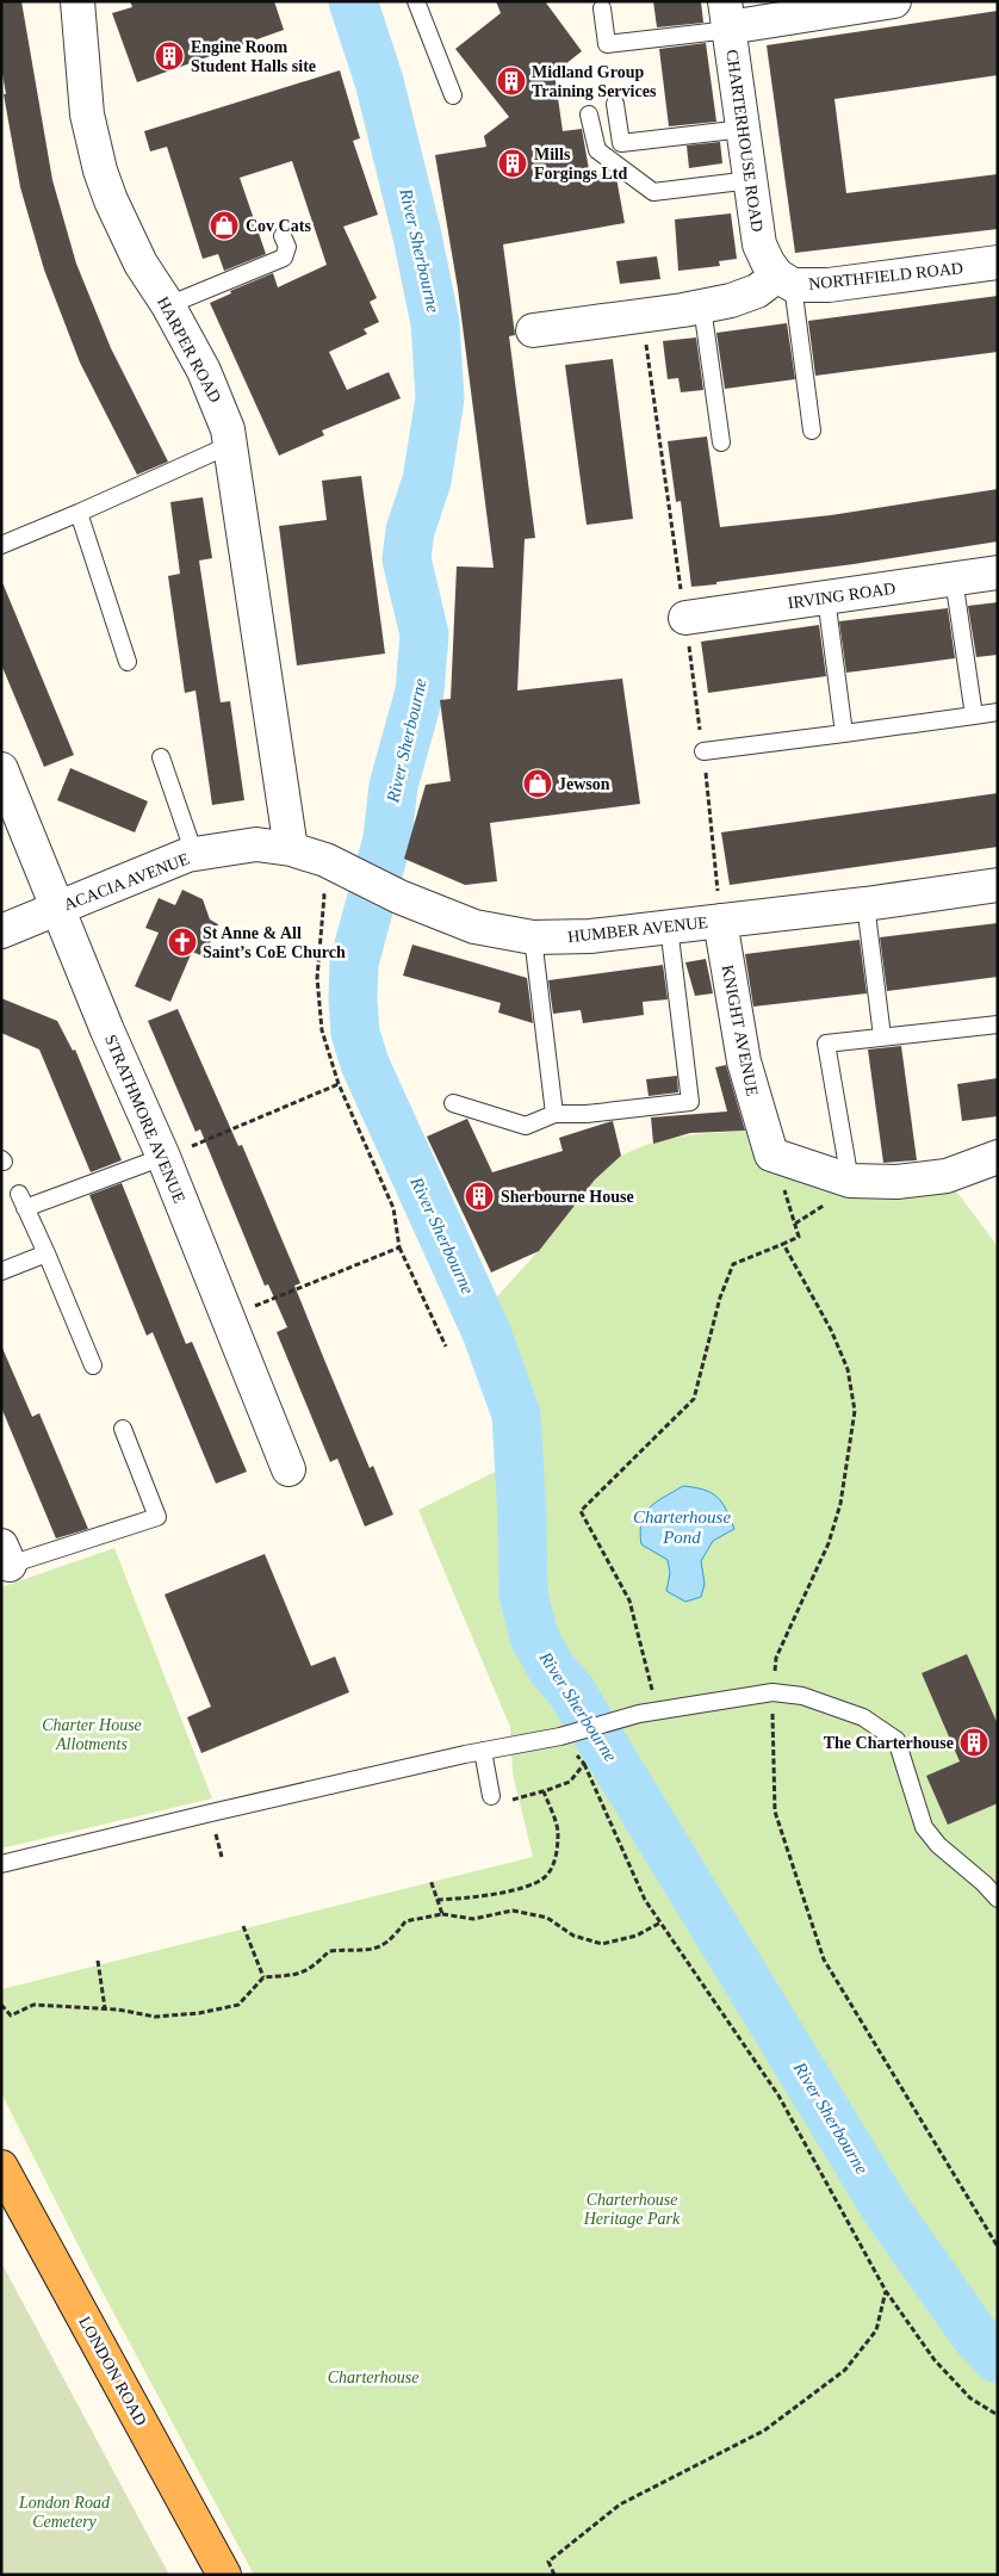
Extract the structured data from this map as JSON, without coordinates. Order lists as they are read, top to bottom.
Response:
{
  "streets": {
    "highway": ["LONDON ROAD"],
    "street": [
      "CHARTERHOUSE ROAD",
      "NORTHFIELD ROAD",
      "HARPER ROAD",
      "IRVING ROAD",
      "ACACIA AVENUE",
      "HUMBER AVENUE",
      "KNIGHT AVENUE",
      "STRATHMORE AVENUE"
    ]
  },
  "crossings": [
    ["CHARTERHOUSE ROAD", "NORTHFIELD ROAD"],
    ["HARPER ROAD", "ACACIA AVENUE"],
    ["HARPER ROAD", "HUMBER AVENUE"],
    ["ACACIA AVENUE", "HUMBER AVENUE"],
    ["ACACIA AVENUE", "STRATHMORE AVENUE"],
    ["HUMBER AVENUE", "KNIGHT AVENUE"]
  ],
  "water": ["River Sherbourne", "Charterhouse Pond"],
  "parks": [
    "Charter House Allotments",
    "Charterhouse Heritage Park",
    "Charterhouse",
    "London Road Cemetery"
  ],
  "places": {
    "building": [
      "Engine Room Student Halls site",
      "Midland Group Training Services",
      "Mills Forgings Ltd",
      "Sherbourne House",
      "The Charterhouse"
    ],
    "shop": ["Cov Cats", "Jewson"],
    "church": ["St Anne & All Saint’s CoE Church"]
  }
}
